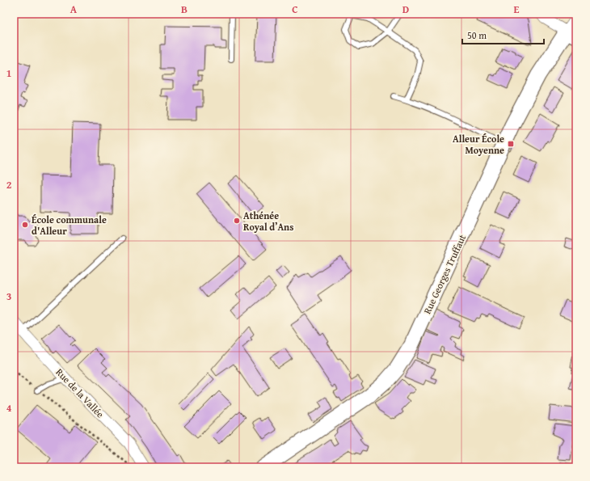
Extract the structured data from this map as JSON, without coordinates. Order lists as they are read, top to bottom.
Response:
{
  "streets": {
    "street": ["Rue Georges Truffaut", "Rue de la Vallée"]
  },
  "places": {
    "transit": ["Alleur École Moyenne"],
    "other": ["Athénée Royal d’Ans", "École communale d'Alleur"]
  },
  "scale_bar": "50 m",
  "grid": {
    "columns": [
      "A",
      "B",
      "C",
      "D",
      "E"
    ],
    "rows": [
      "1",
      "2",
      "3",
      "4"
    ]
  }
}
